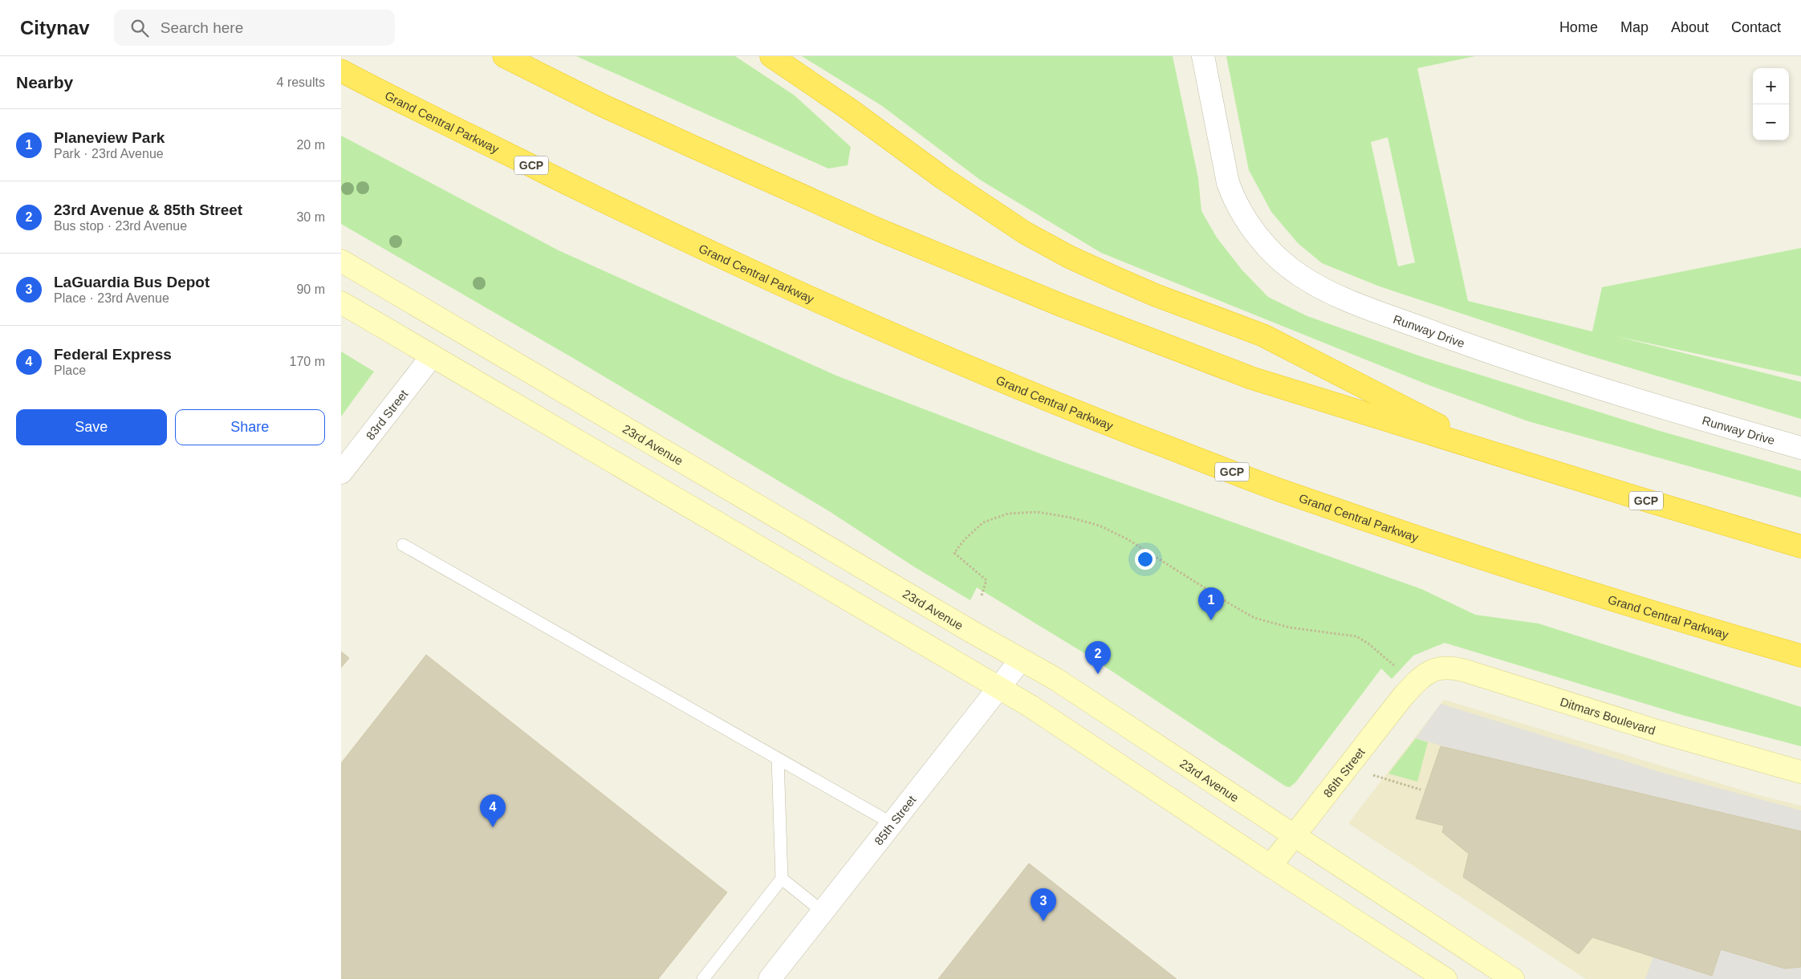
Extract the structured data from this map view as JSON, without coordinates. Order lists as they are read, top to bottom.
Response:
{
  "streets": {
    "highway": ["Grand Central Parkway", "GCP"],
    "street": [
      "Runway Drive",
      "83rd Street",
      "23rd Avenue",
      "Ditmars Boulevard",
      "86th Street",
      "85th Street"
    ]
  },
  "crossings": [
    ["23rd Avenue", "86th Street"],
    ["23rd Avenue", "85th Street"],
    ["Ditmars Boulevard", "86th Street"]
  ],
  "page": {
    "header": "Citynav",
    "search": "Search here",
    "nav": [
      "Home",
      "Map",
      "About",
      "Contact"
    ],
    "heading": ["Nearby", "4 results"],
    "map_buttons": ["+", "−"],
    "list": [
      {
        "mark": "1",
        "name": "Planeview Park",
        "note": "Park · 23rd Avenue",
        "value": "20 m"
      },
      {
        "mark": "2",
        "name": "23rd Avenue & 85th Street",
        "note": "Bus stop · 23rd Avenue",
        "value": "30 m"
      },
      {
        "mark": "3",
        "name": "LaGuardia Bus Depot",
        "note": "Place · 23rd Avenue",
        "value": "90 m"
      },
      {
        "mark": "4",
        "name": "Federal Express",
        "note": "Place",
        "value": "170 m"
      }
    ],
    "buttons": ["Save", "Share"],
    "pins": [
      "1",
      "2",
      "4",
      "3"
    ]
  }
}
